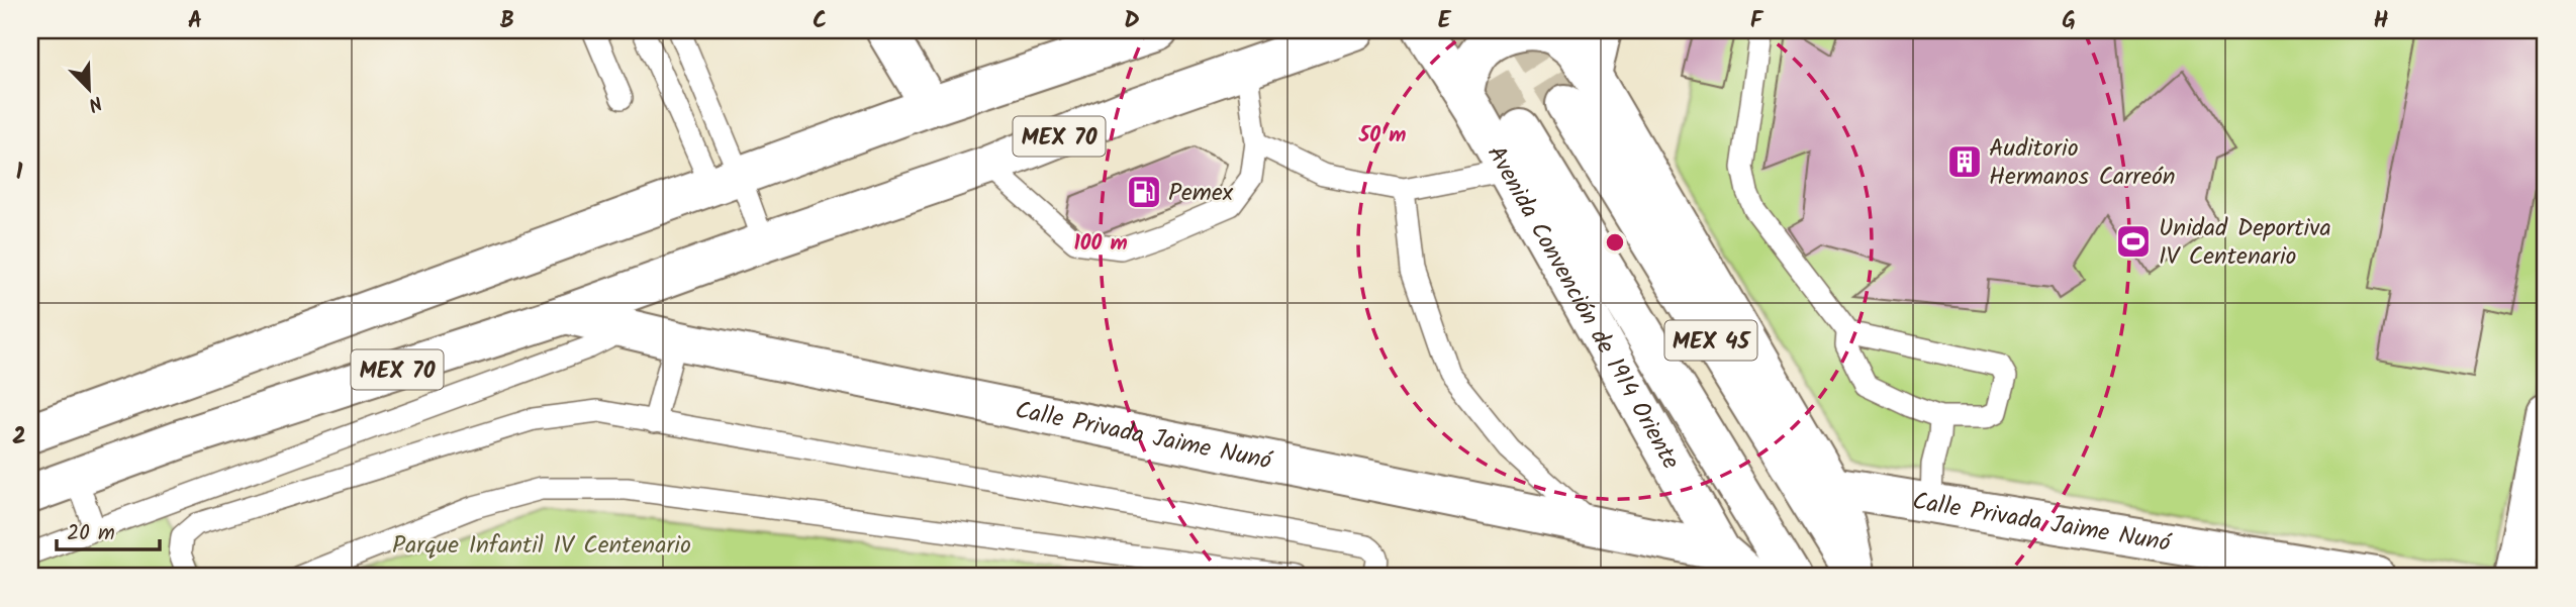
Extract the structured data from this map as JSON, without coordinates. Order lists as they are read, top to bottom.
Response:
{
  "streets": {
    "main road": [
      "MEX 70",
      "Avenida Convención de 1914 Oriente",
      "MEX 45",
      "Calle Privada Jaime Nunó"
    ]
  },
  "crossings": [
    ["MEX 70", "Calle Privada Jaime Nunó"],
    ["Avenida Convención de 1914 Oriente", "Calle Privada Jaime Nunó"]
  ],
  "parks": ["Parque Infantil IV Centenario"],
  "places": {
    "building": ["Auditorio Hermanos Carreón"],
    "fuel station": ["Pemex"],
    "sports": ["Unidad Deportiva IV Centenario"]
  },
  "scale_bar": "20 m",
  "north": "bottom right",
  "grid": {
    "columns": [
      "A",
      "B",
      "C",
      "D",
      "E",
      "F",
      "G",
      "H"
    ],
    "rows": ["1", "2"]
  },
  "rings": ["50 m", "100 m"]
}
